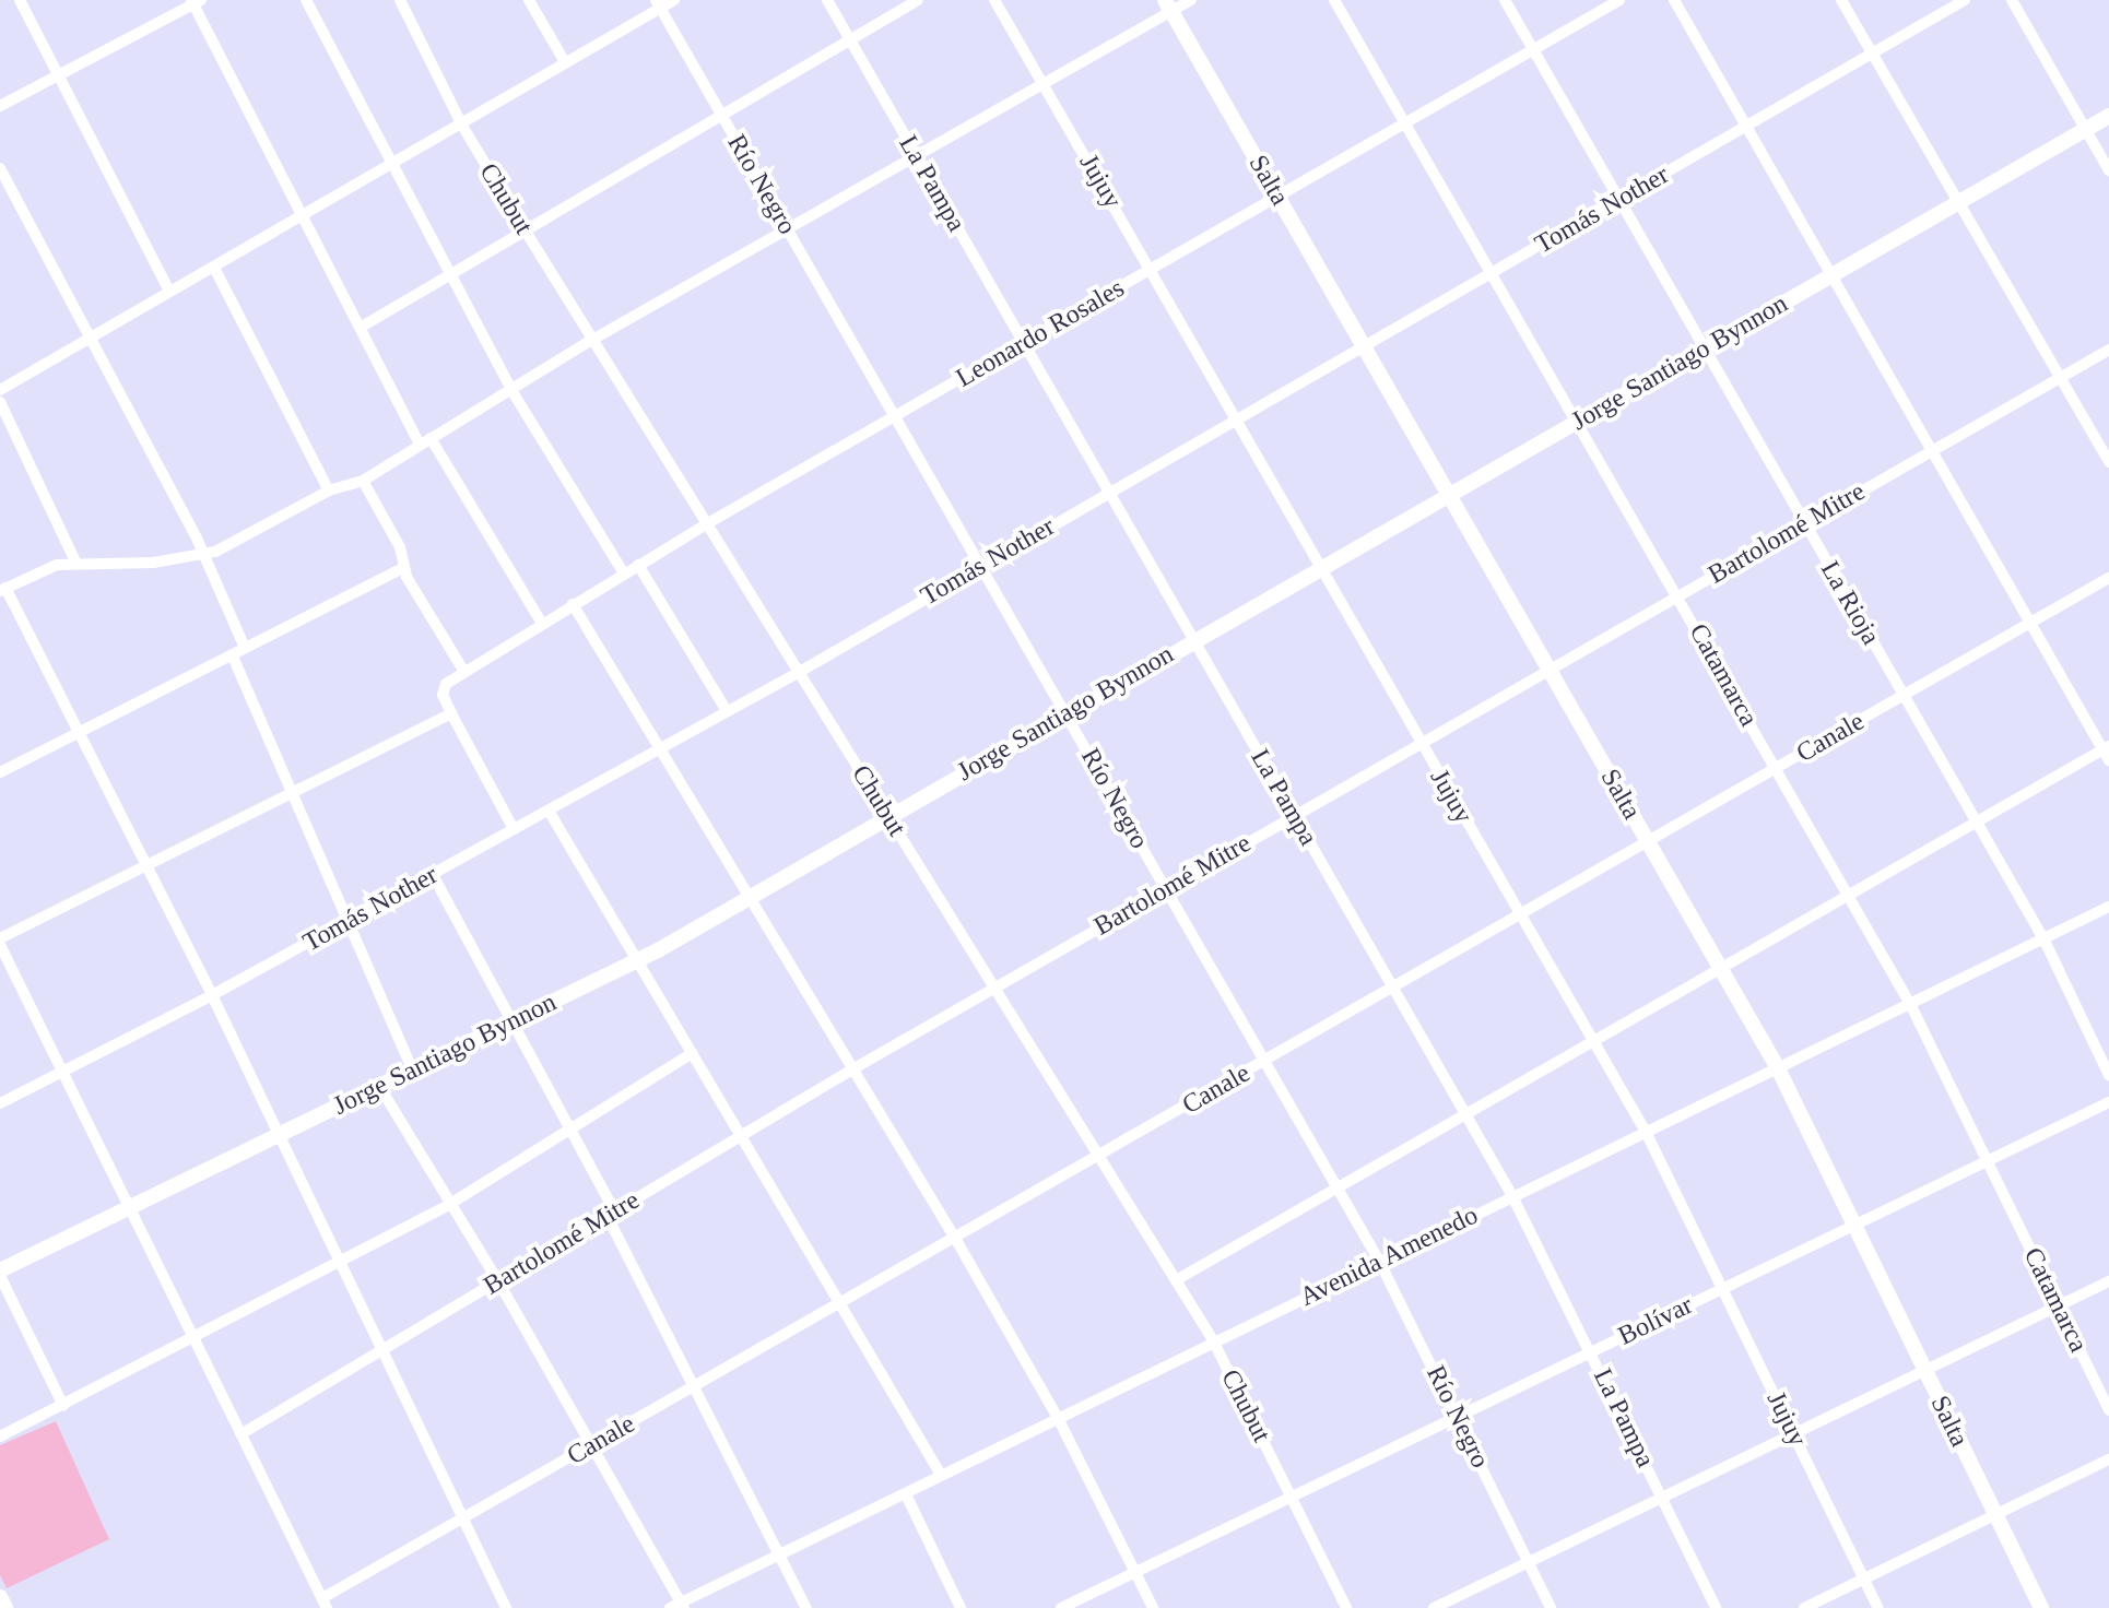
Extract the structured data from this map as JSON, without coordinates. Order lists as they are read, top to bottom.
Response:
{
  "streets": {
    "street": [
      "Salta",
      "Jujuy",
      "La Pampa",
      "Río Negro",
      "Chubut",
      "Tomás Nother",
      "Leonardo Rosales",
      "Jorge Santiago Bynnon",
      "Bartolomé Mitre",
      "La Rioja",
      "Catamarca",
      "Canale",
      "Avenida Amenedo",
      "Bolívar"
    ]
  },
  "crossings": [
    ["Salta", "Tomás Nother"],
    ["Salta", "Leonardo Rosales"],
    ["Salta", "Jorge Santiago Bynnon"],
    ["Salta", "Bartolomé Mitre"],
    ["Salta", "Canale"],
    ["Salta", "Avenida Amenedo"],
    ["Salta", "Bolívar"],
    ["Jujuy", "Tomás Nother"],
    ["Jujuy", "Leonardo Rosales"],
    ["Jujuy", "Jorge Santiago Bynnon"],
    ["Jujuy", "Bartolomé Mitre"],
    ["Jujuy", "Canale"],
    ["Jujuy", "Avenida Amenedo"],
    ["Jujuy", "Bolívar"],
    ["La Pampa", "Tomás Nother"],
    ["La Pampa", "Leonardo Rosales"],
    ["La Pampa", "Jorge Santiago Bynnon"],
    ["La Pampa", "Bartolomé Mitre"],
    ["La Pampa", "Canale"],
    ["La Pampa", "Avenida Amenedo"],
    ["La Pampa", "Bolívar"],
    ["Río Negro", "Tomás Nother"],
    ["Río Negro", "Leonardo Rosales"],
    ["Río Negro", "Jorge Santiago Bynnon"],
    ["Río Negro", "Bartolomé Mitre"],
    ["Río Negro", "Canale"],
    ["Río Negro", "Avenida Amenedo"],
    ["Río Negro", "Bolívar"],
    ["Chubut", "Tomás Nother"],
    ["Chubut", "Leonardo Rosales"],
    ["Chubut", "Jorge Santiago Bynnon"],
    ["Chubut", "Bartolomé Mitre"],
    ["Chubut", "Canale"],
    ["Chubut", "Avenida Amenedo"],
    ["Chubut", "Bolívar"],
    ["Tomás Nother", "La Rioja"],
    ["Tomás Nother", "Catamarca"],
    ["Leonardo Rosales", "La Rioja"],
    ["Leonardo Rosales", "Catamarca"],
    ["Jorge Santiago Bynnon", "La Rioja"],
    ["Jorge Santiago Bynnon", "Catamarca"],
    ["Bartolomé Mitre", "La Rioja"],
    ["Bartolomé Mitre", "Catamarca"],
    ["La Rioja", "Canale"],
    ["La Rioja", "Avenida Amenedo"],
    ["Catamarca", "Canale"],
    ["Catamarca", "Avenida Amenedo"],
    ["Catamarca", "Bolívar"]
  ]
}
